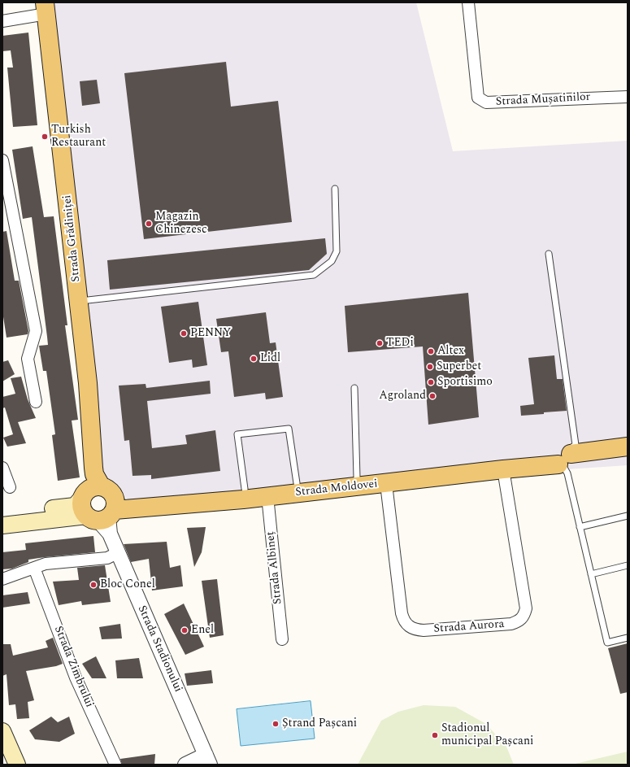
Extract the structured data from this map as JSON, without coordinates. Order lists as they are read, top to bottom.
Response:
{
  "streets": {
    "main road": ["Strada Grădiniței", "Strada Moldovei"],
    "street": [
      "Strada Mușatinilor",
      "Strada Albineț",
      "Strada Aurora",
      "Strada Stadionului",
      "Strada Zimbrului"
    ]
  },
  "crossings": [
    ["Strada Grădiniței", "Strada Moldovei"],
    ["Strada Grădiniței", "Strada Stadionului"],
    ["Strada Moldovei", "Strada Albineț"],
    ["Strada Moldovei", "Strada Aurora"],
    ["Strada Moldovei", "Strada Stadionului"]
  ],
  "places": [
    "Turkish Restaurant",
    "Magazin Chinezesc",
    "PENNY",
    "TEDi",
    "Altex",
    "Lidl",
    "Superbet",
    "Sportisimo",
    "Agroland",
    "Bloc Conel",
    "Enel",
    "Ștrand Pașcani",
    "Stadionul municipal Pașcani"
  ]
}
